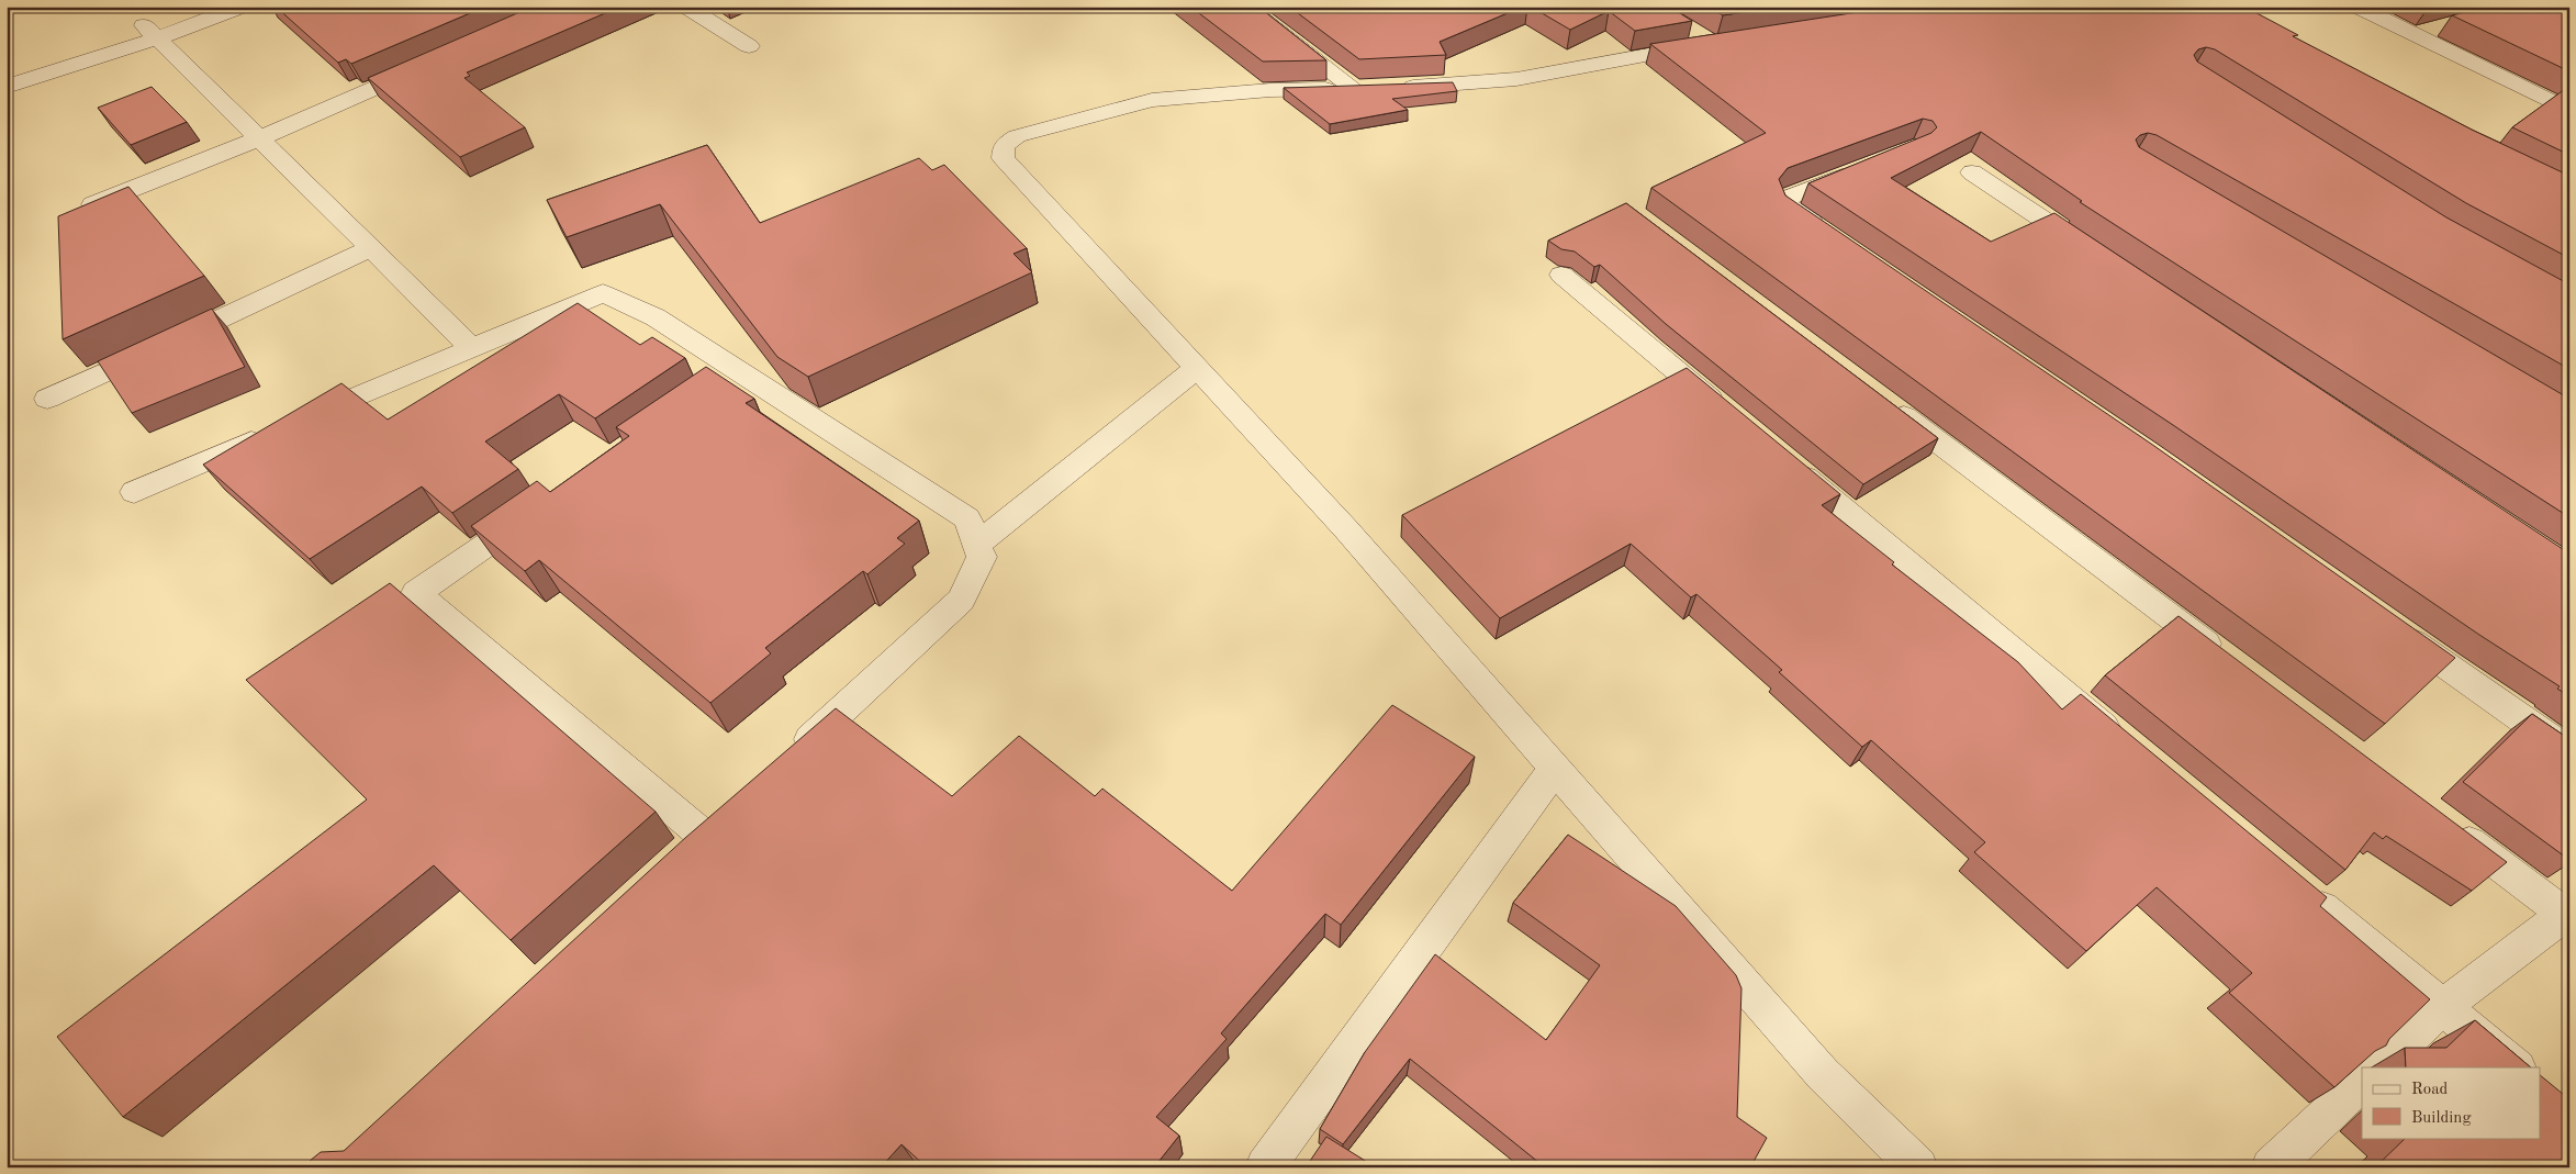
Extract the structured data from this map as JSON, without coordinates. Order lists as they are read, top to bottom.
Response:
{
  "legend": ["Road", "Building"]
}
